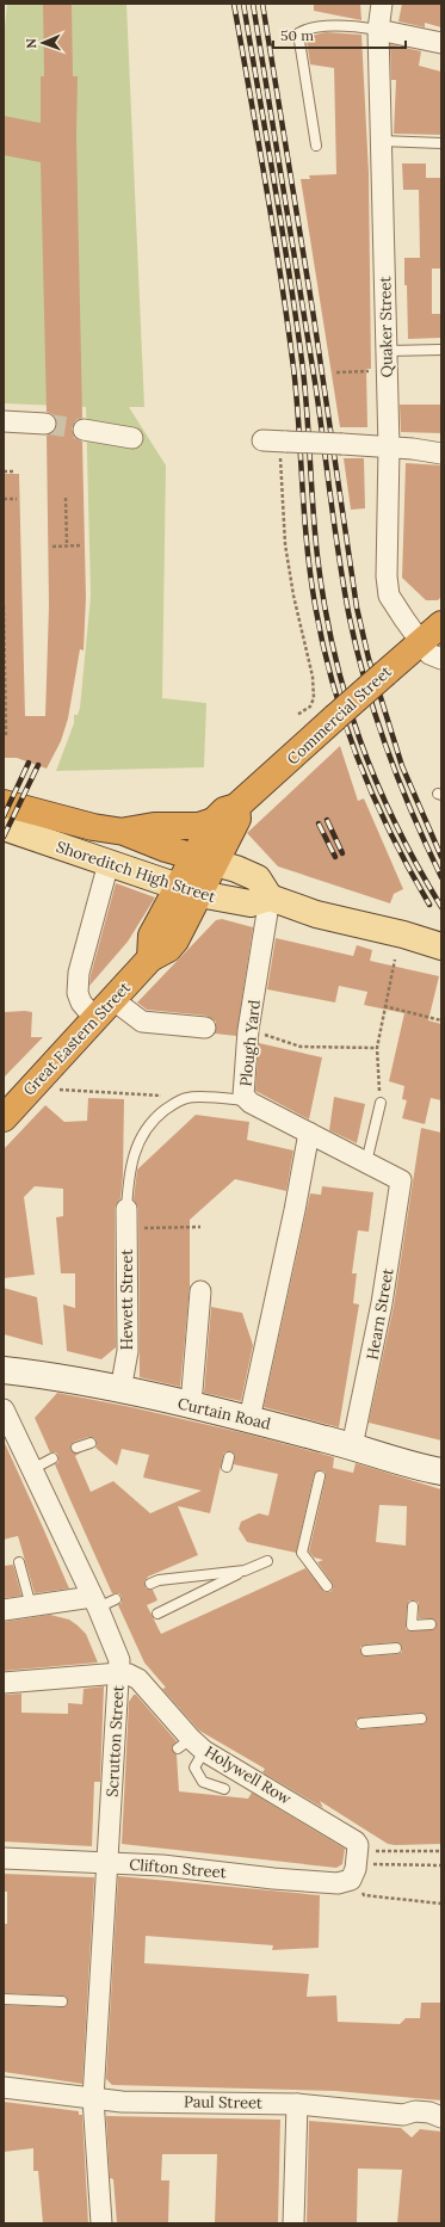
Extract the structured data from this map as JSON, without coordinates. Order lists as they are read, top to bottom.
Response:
{
  "streets": {
    "highway": ["Commercial Street", "Shoreditch High Street", "Great Eastern Street"],
    "street": [
      "Quaker Street",
      "Plough Yard",
      "Hewett Street",
      "Hearn Street",
      "Curtain Road",
      "Scrutton Street",
      "Holywell Row",
      "Clifton Street",
      "Paul Street"
    ]
  },
  "crossings": [
    ["Quaker Street", "Commercial Street"],
    ["Commercial Street", "Shoreditch High Street"],
    ["Commercial Street", "Great Eastern Street"],
    ["Shoreditch High Street", "Great Eastern Street"],
    ["Shoreditch High Street", "Plough Yard"],
    ["Hewett Street", "Curtain Road"],
    ["Hearn Street", "Curtain Road"],
    ["Scrutton Street", "Holywell Row"],
    ["Scrutton Street", "Clifton Street"],
    ["Scrutton Street", "Paul Street"],
    ["Holywell Row", "Clifton Street"]
  ],
  "scale_bar": "50 m",
  "north": "left"
}
